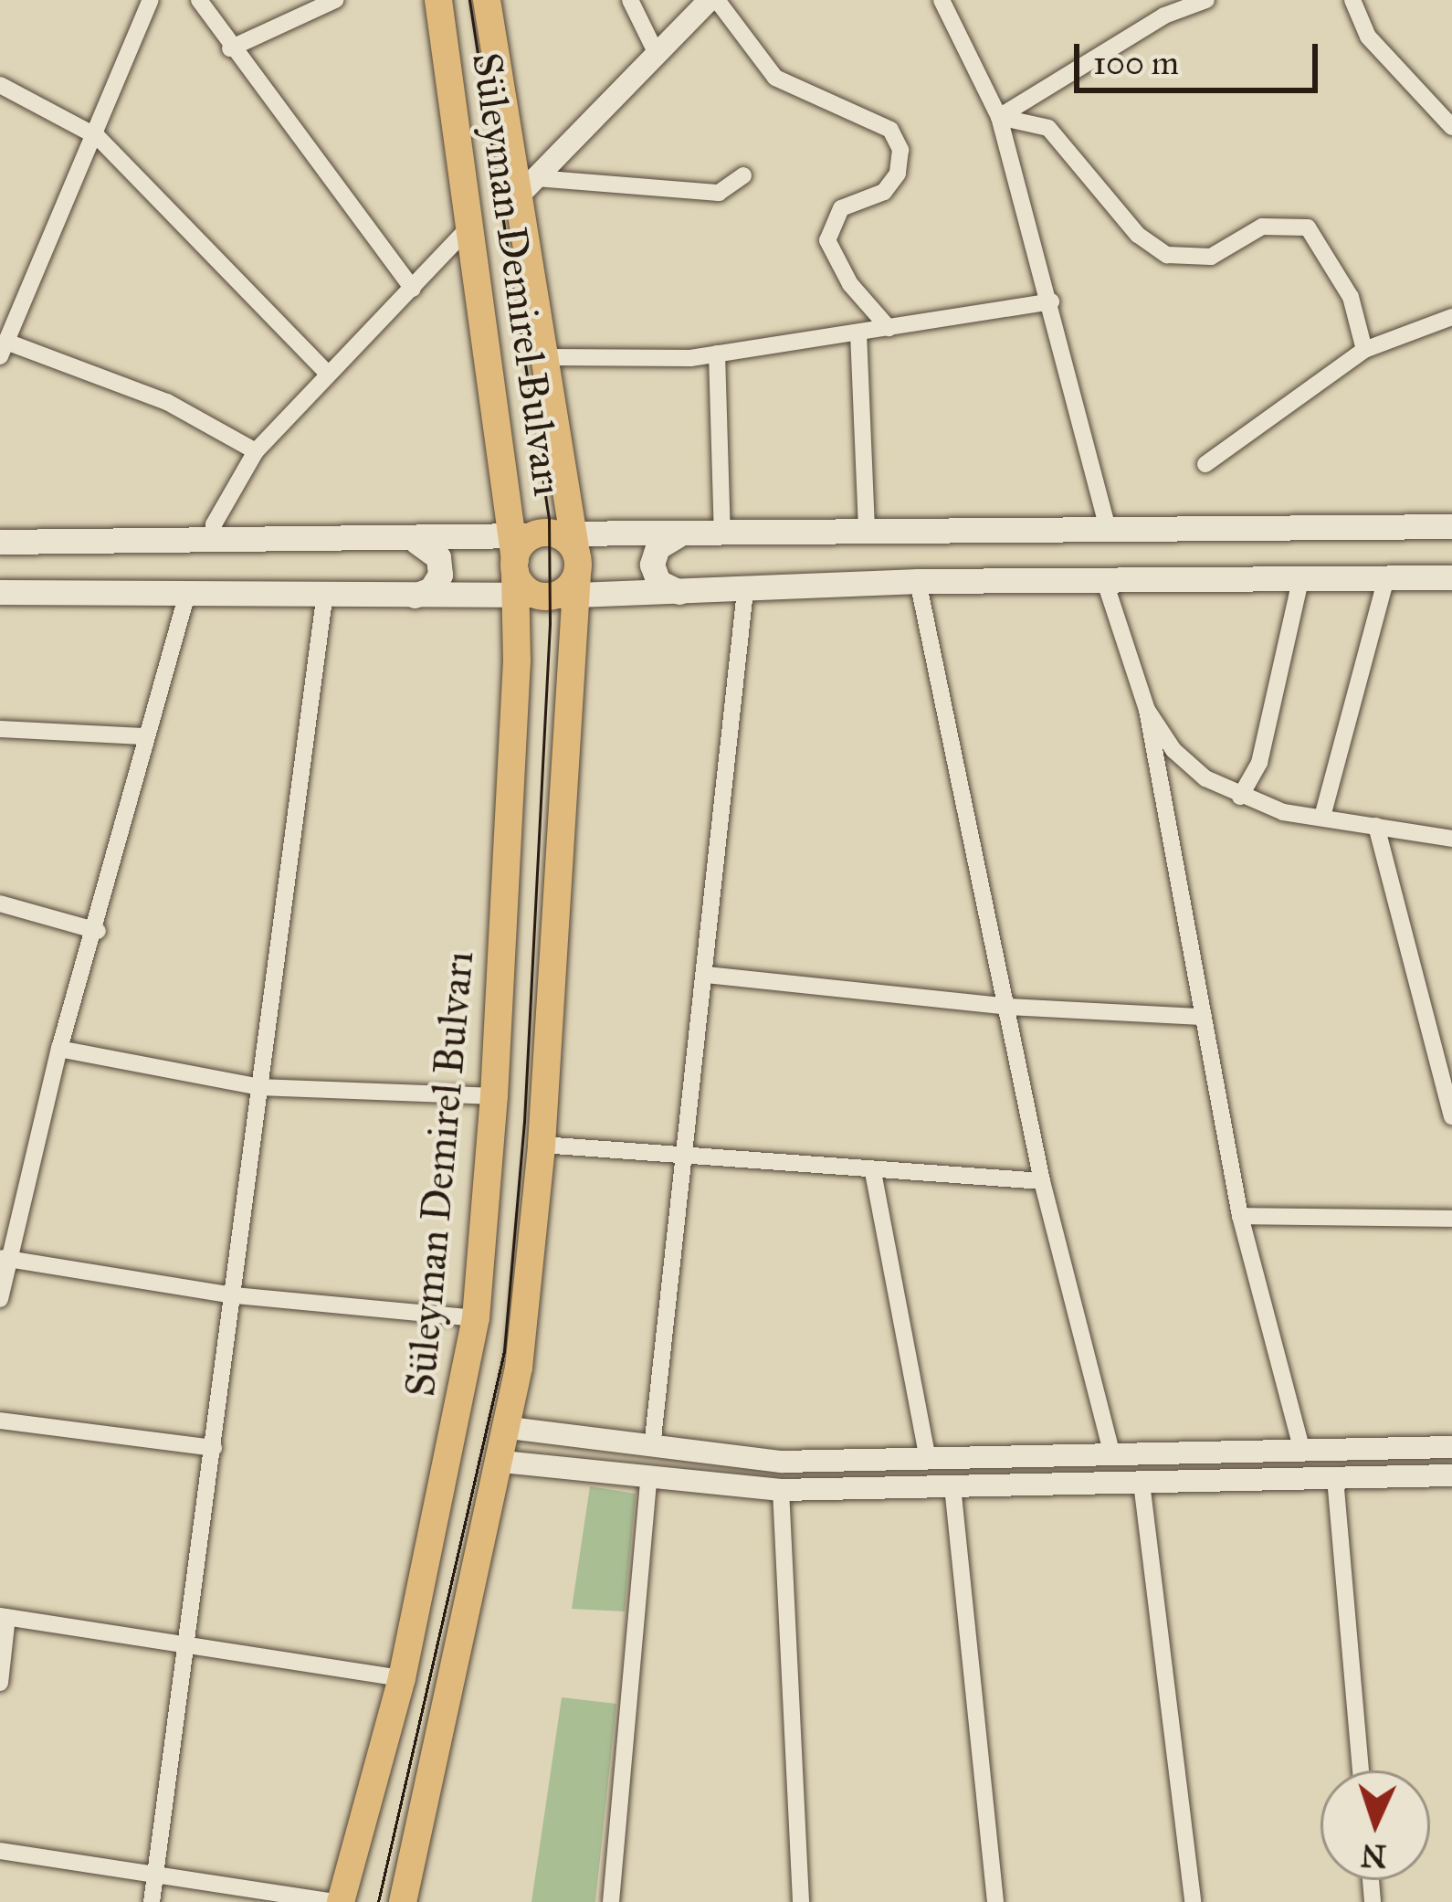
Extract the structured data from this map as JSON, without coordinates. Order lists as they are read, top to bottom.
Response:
{
  "streets": {
    "main road": ["Süleyman Demirel Bulvarı"]
  },
  "scale_bar": "100 m",
  "north": "bottom"
}
